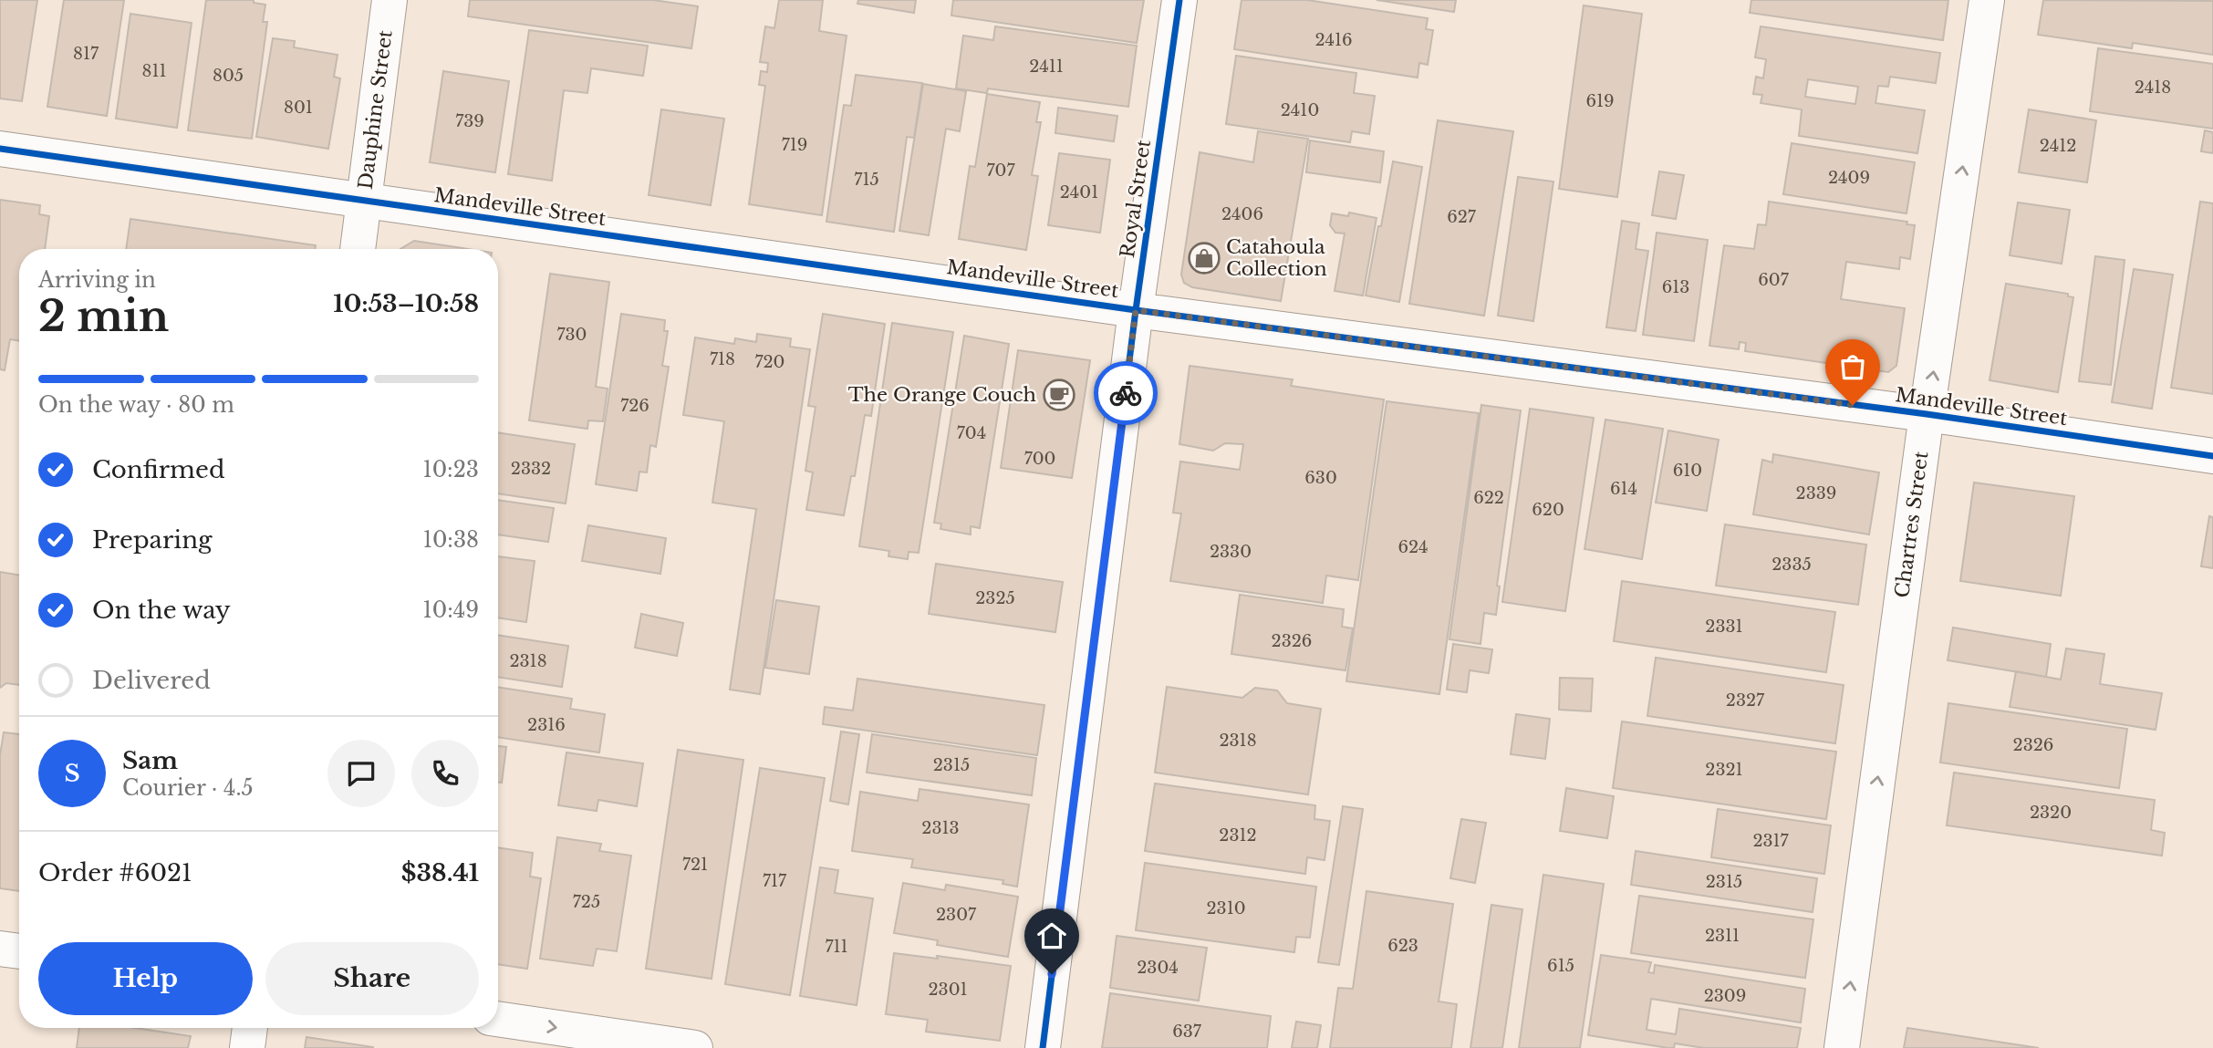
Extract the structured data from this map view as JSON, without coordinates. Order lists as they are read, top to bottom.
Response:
{
  "streets": {
    "street": [
      "Dauphine Street",
      "Royal Street",
      "Mandeville Street",
      "Chartres Street"
    ]
  },
  "crossings": [
    ["Dauphine Street", "Mandeville Street"],
    ["Royal Street", "Mandeville Street"],
    ["Mandeville Street", "Chartres Street"]
  ],
  "one_way": ["Chartres Street"],
  "places": {
    "shop": ["Catahoula Collection"],
    "cafe": ["The Orange Couch"]
  },
  "house_numbers": [
    "2416",
    "817",
    "2411",
    "811",
    "805",
    "2418",
    "619",
    "801",
    "2410",
    "739",
    "719",
    "2412",
    "707",
    "2409",
    "715",
    "2401",
    "2406",
    "627",
    "607",
    "613",
    "730",
    "718",
    "720",
    "726",
    "704",
    "700",
    "2332",
    "610",
    "630",
    "614",
    "2339",
    "622",
    "620",
    "624",
    "2330",
    "2335",
    "2325",
    "2331",
    "2326",
    "2318",
    "2327",
    "2316",
    "2318",
    "2326",
    "2315",
    "2321",
    "2320",
    "2313",
    "2312",
    "2317",
    "721",
    "717",
    "2315",
    "725",
    "2310",
    "2307",
    "2311",
    "623",
    "711",
    "615",
    "2304",
    "2301",
    "2309",
    "637"
  ],
  "page": {
    "heading": ["2 min", "Arriving in", "10:53–10:58"],
    "panel": [
      "Sam",
      "Courier · 4.5",
      "Order #6021",
      "$38.41"
    ],
    "bar": "On the way · 80 m",
    "list": [
      ["Confirmed", "10:23"],
      ["Preparing", "10:38"],
      ["On the way", "10:49"],
      "Delivered"
    ],
    "round": "S",
    "buttons": ["Help", "Share"]
  }
}
